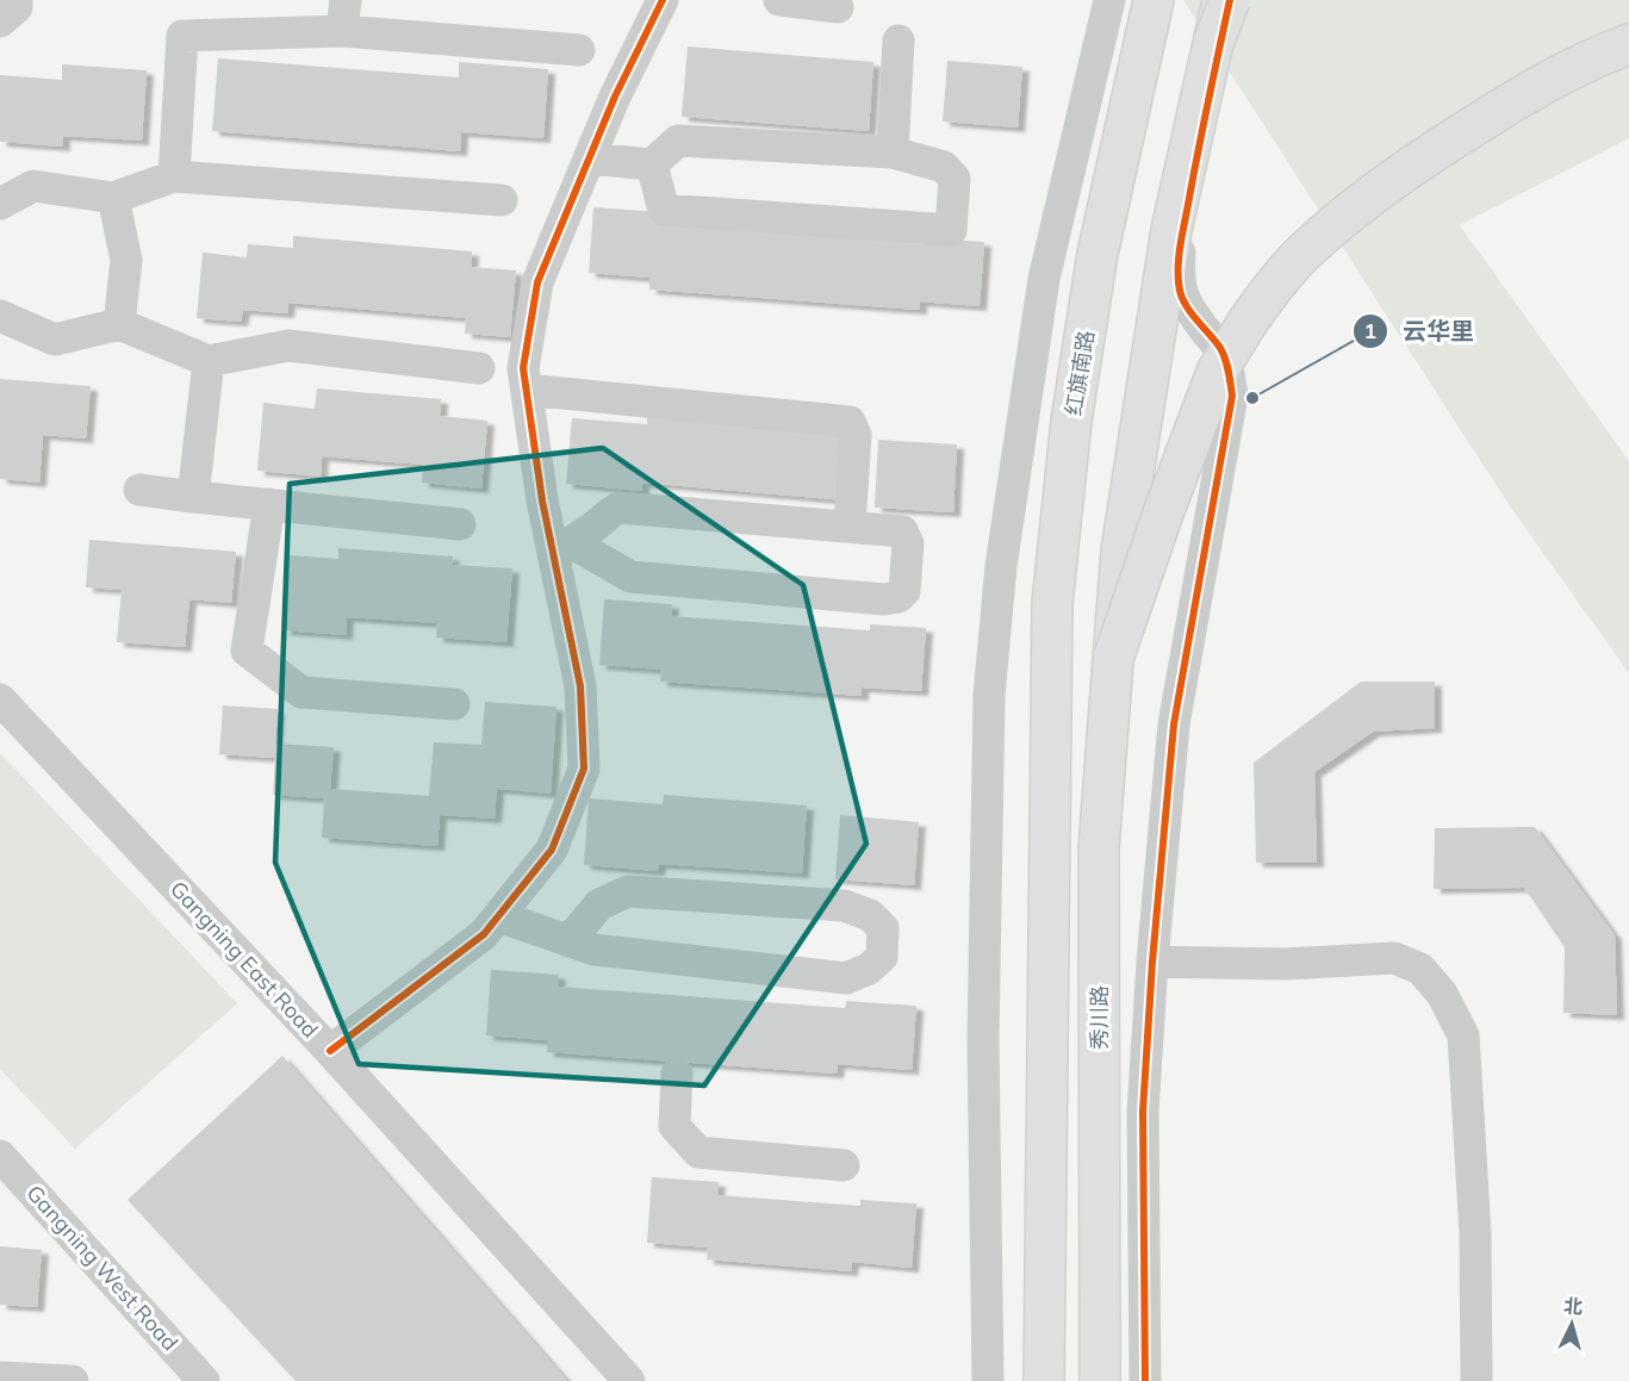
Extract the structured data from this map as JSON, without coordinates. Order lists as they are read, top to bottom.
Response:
{
  "streets": {
    "main road": ["红旗南路", "秀川路"],
    "street": ["Gangning East Road", "Gangning West Road"]
  },
  "places": ["云华里"],
  "north": "top"
}
